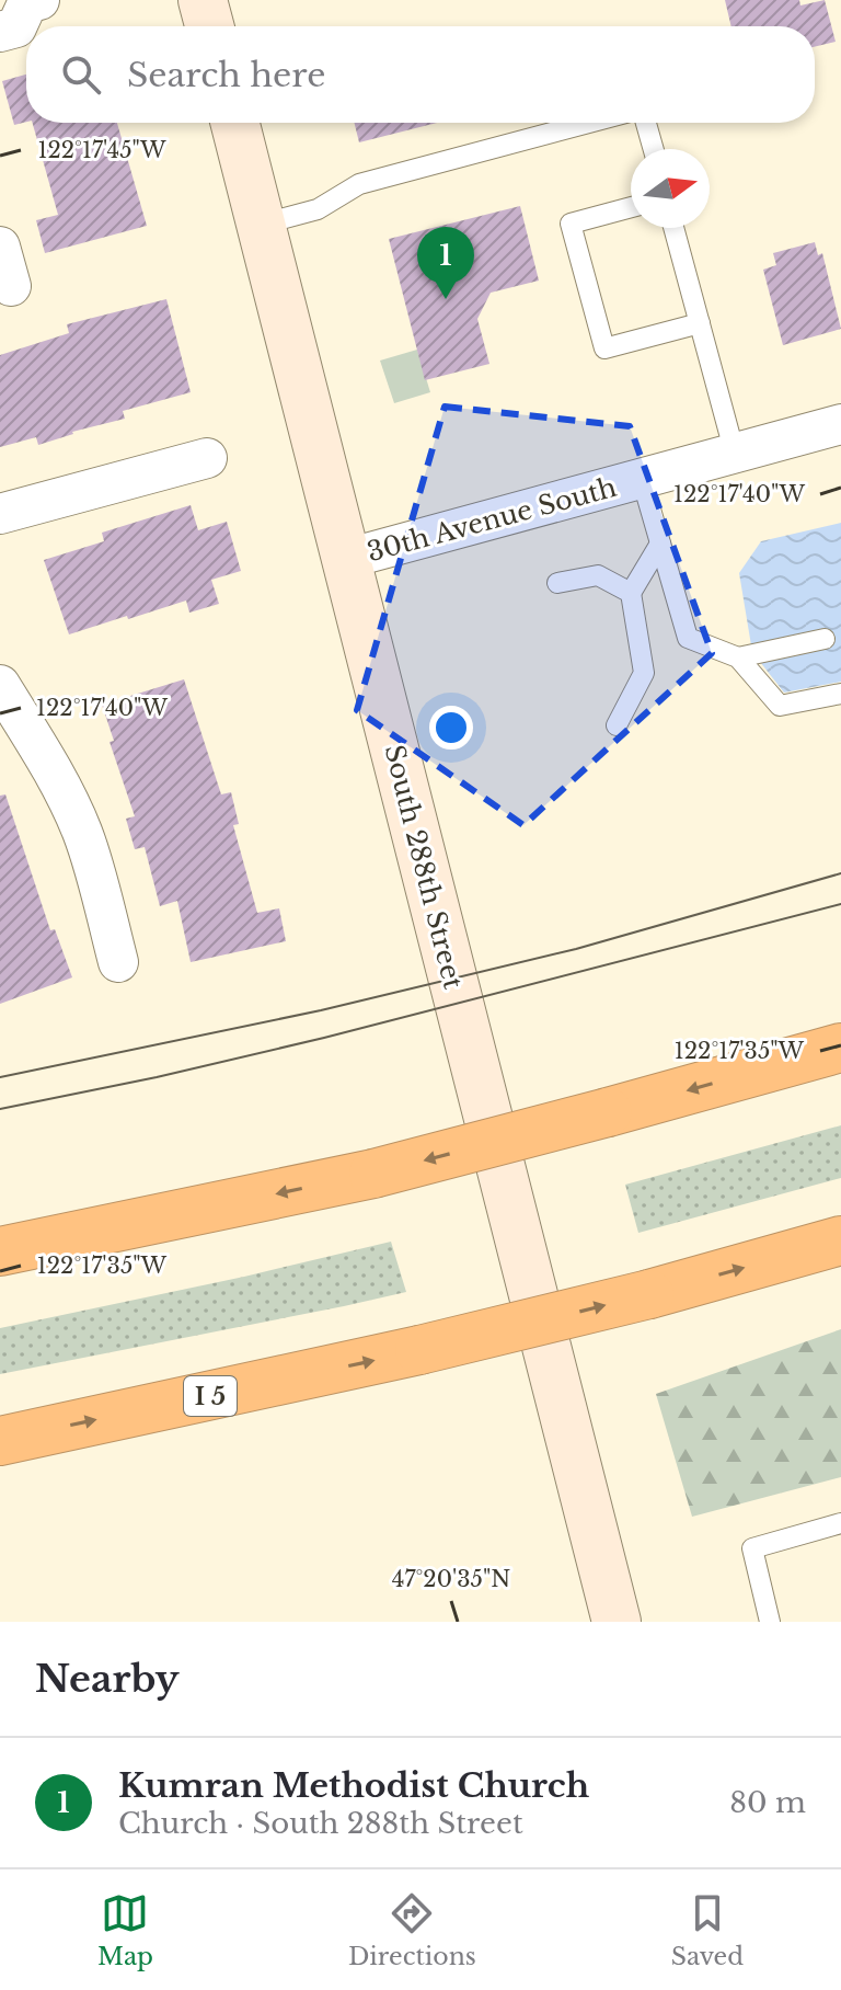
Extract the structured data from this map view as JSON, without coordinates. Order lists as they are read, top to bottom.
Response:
{
  "streets": {
    "highway": ["I 5"],
    "main road": ["South 288th Street"],
    "street": ["30th Avenue South"]
  },
  "crossings": [
    ["30th Avenue South", "South 288th Street"]
  ],
  "north": "right",
  "page": {
    "search": "Search here",
    "pins": "1",
    "heading": "Nearby",
    "list": [
      {
        "mark": "1",
        "name": "Kumran Methodist Church",
        "note": "Church · South 288th Street",
        "value": "80 m"
      }
    ],
    "nav": ["Map", "Directions", "Saved"]
  },
  "coordinates": [
    "122°17'45\"W",
    "122°17'40\"W",
    "122°17'35\"W",
    "47°20'35\"N"
  ]
}
